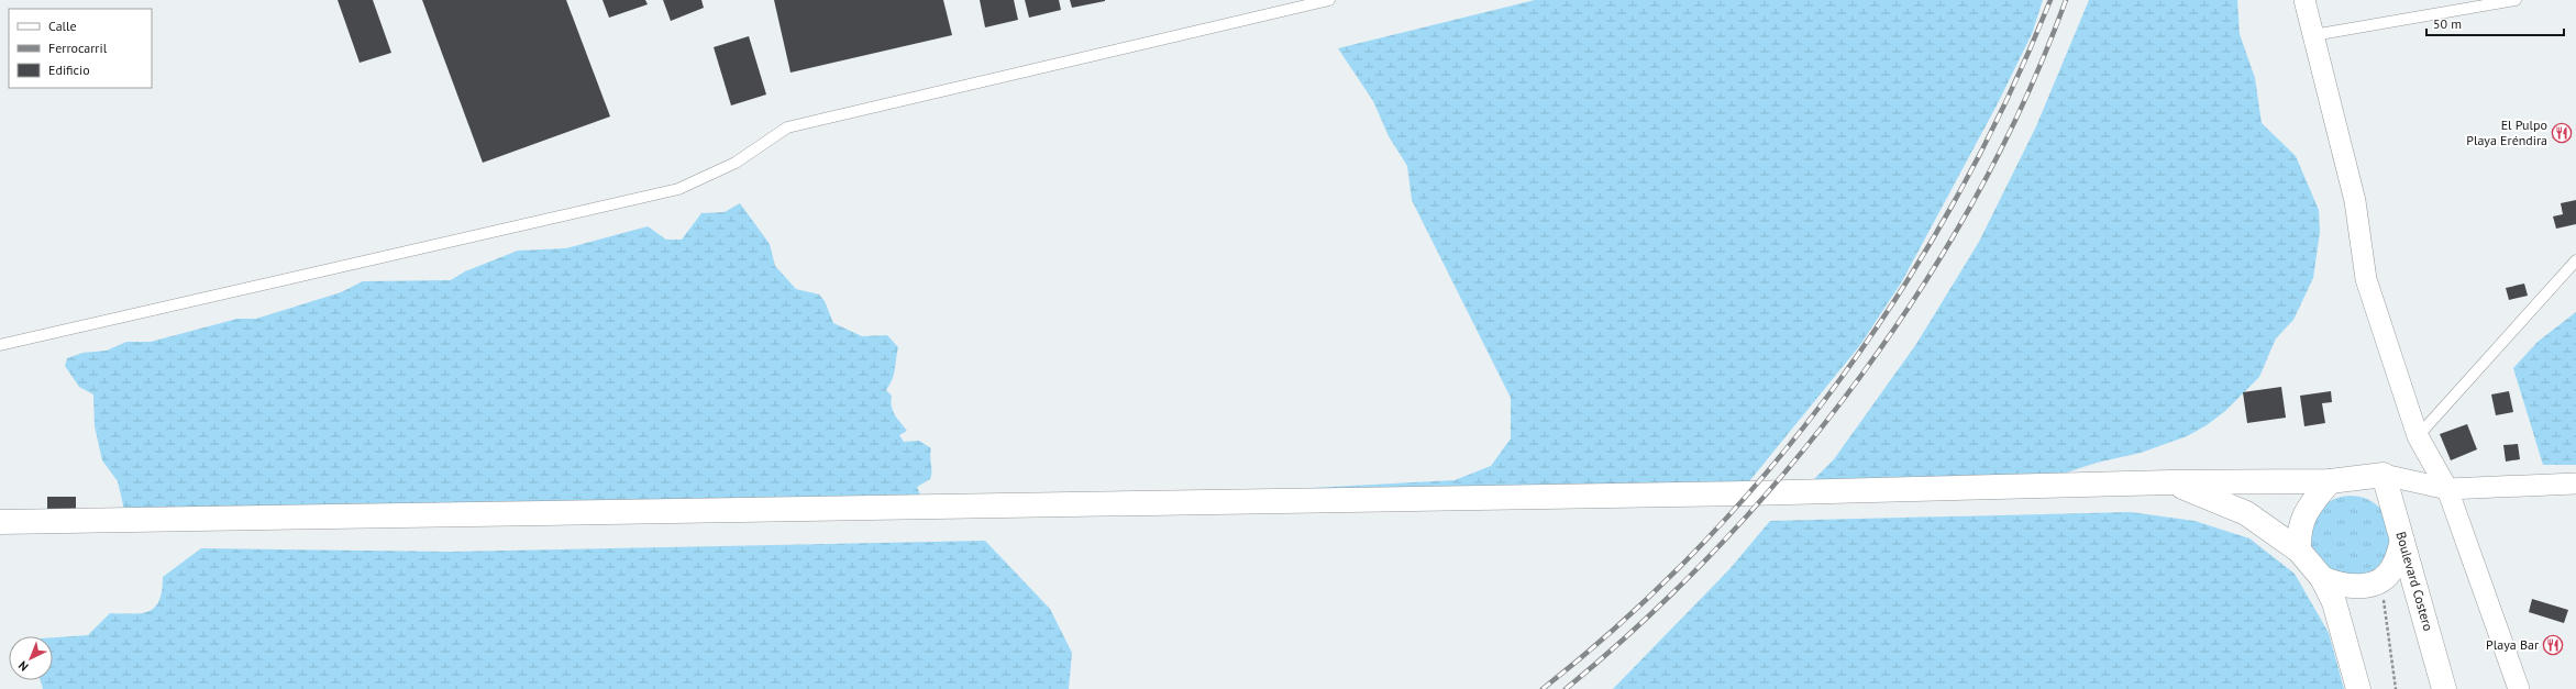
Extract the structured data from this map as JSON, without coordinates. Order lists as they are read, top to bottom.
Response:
{
  "streets": {
    "main road": ["Boulevard Costero"]
  },
  "places": {
    "restaurant": ["El Pulpo Playa Eréndira", "Playa Bar"]
  },
  "legend": ["Calle", "Ferrocarril", "Edificio"],
  "scale_bar": "50 m",
  "north": "bottom left"
}
